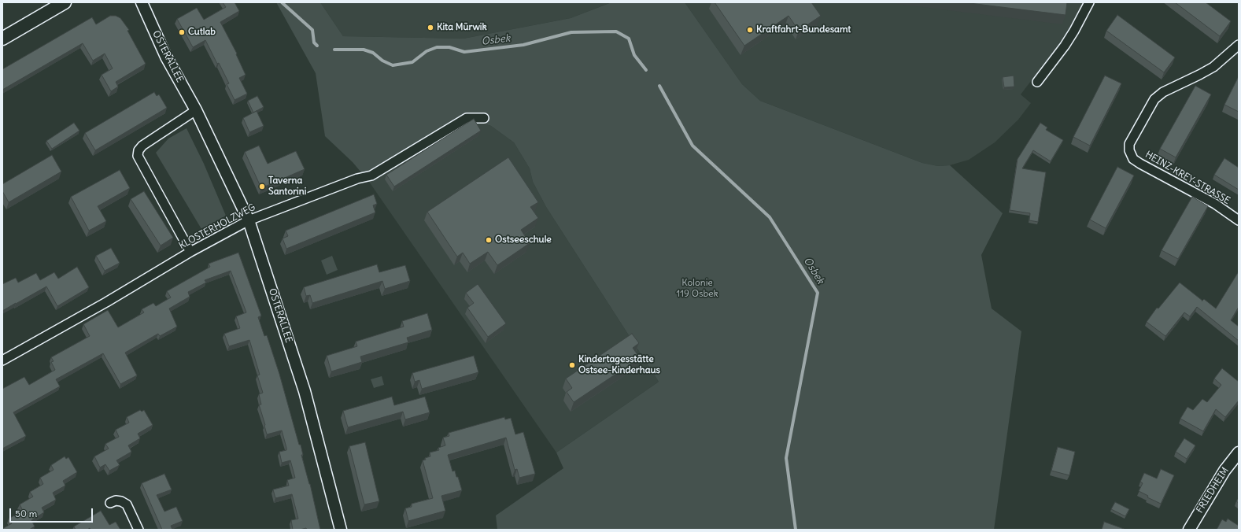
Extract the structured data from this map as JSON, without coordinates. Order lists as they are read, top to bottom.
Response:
{
  "streets": {
    "street": [
      "OSTERALLEE",
      "HEINZ-KREY-STRASSE",
      "KLOSTERHOLZWEG",
      "FRIEDHEIM"
    ]
  },
  "crossings": [
    ["OSTERALLEE", "KLOSTERHOLZWEG"]
  ],
  "water": ["Osbek"],
  "parks": ["Kolonie 119 Osbek"],
  "places": [
    "Kita Mürwik",
    "Kraftfahrt-Bundesamt",
    "Cutlab",
    "Taverna Santorini",
    "Ostseeschule",
    "Kindertagesstätte Ostsee-Kinderhaus"
  ],
  "scale_bar": "50 m"
}
